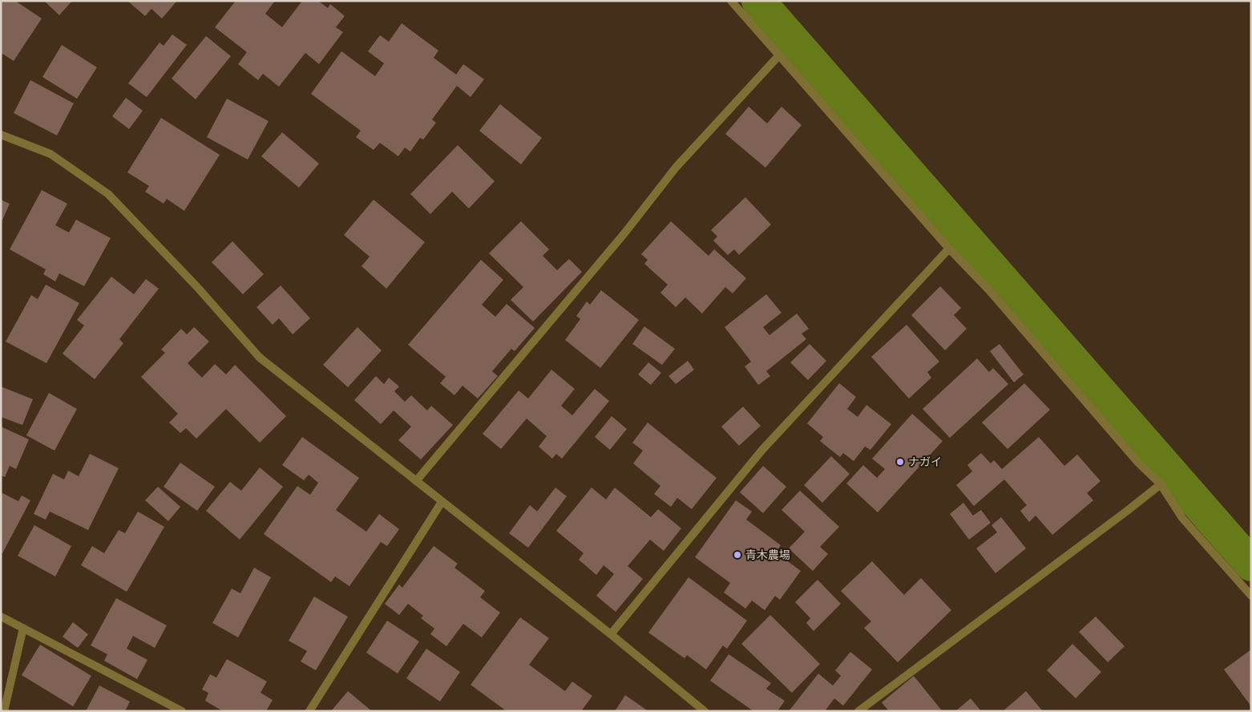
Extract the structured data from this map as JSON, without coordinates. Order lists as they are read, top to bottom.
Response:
{
  "places": ["ナガイ", "青木農場"]
}
